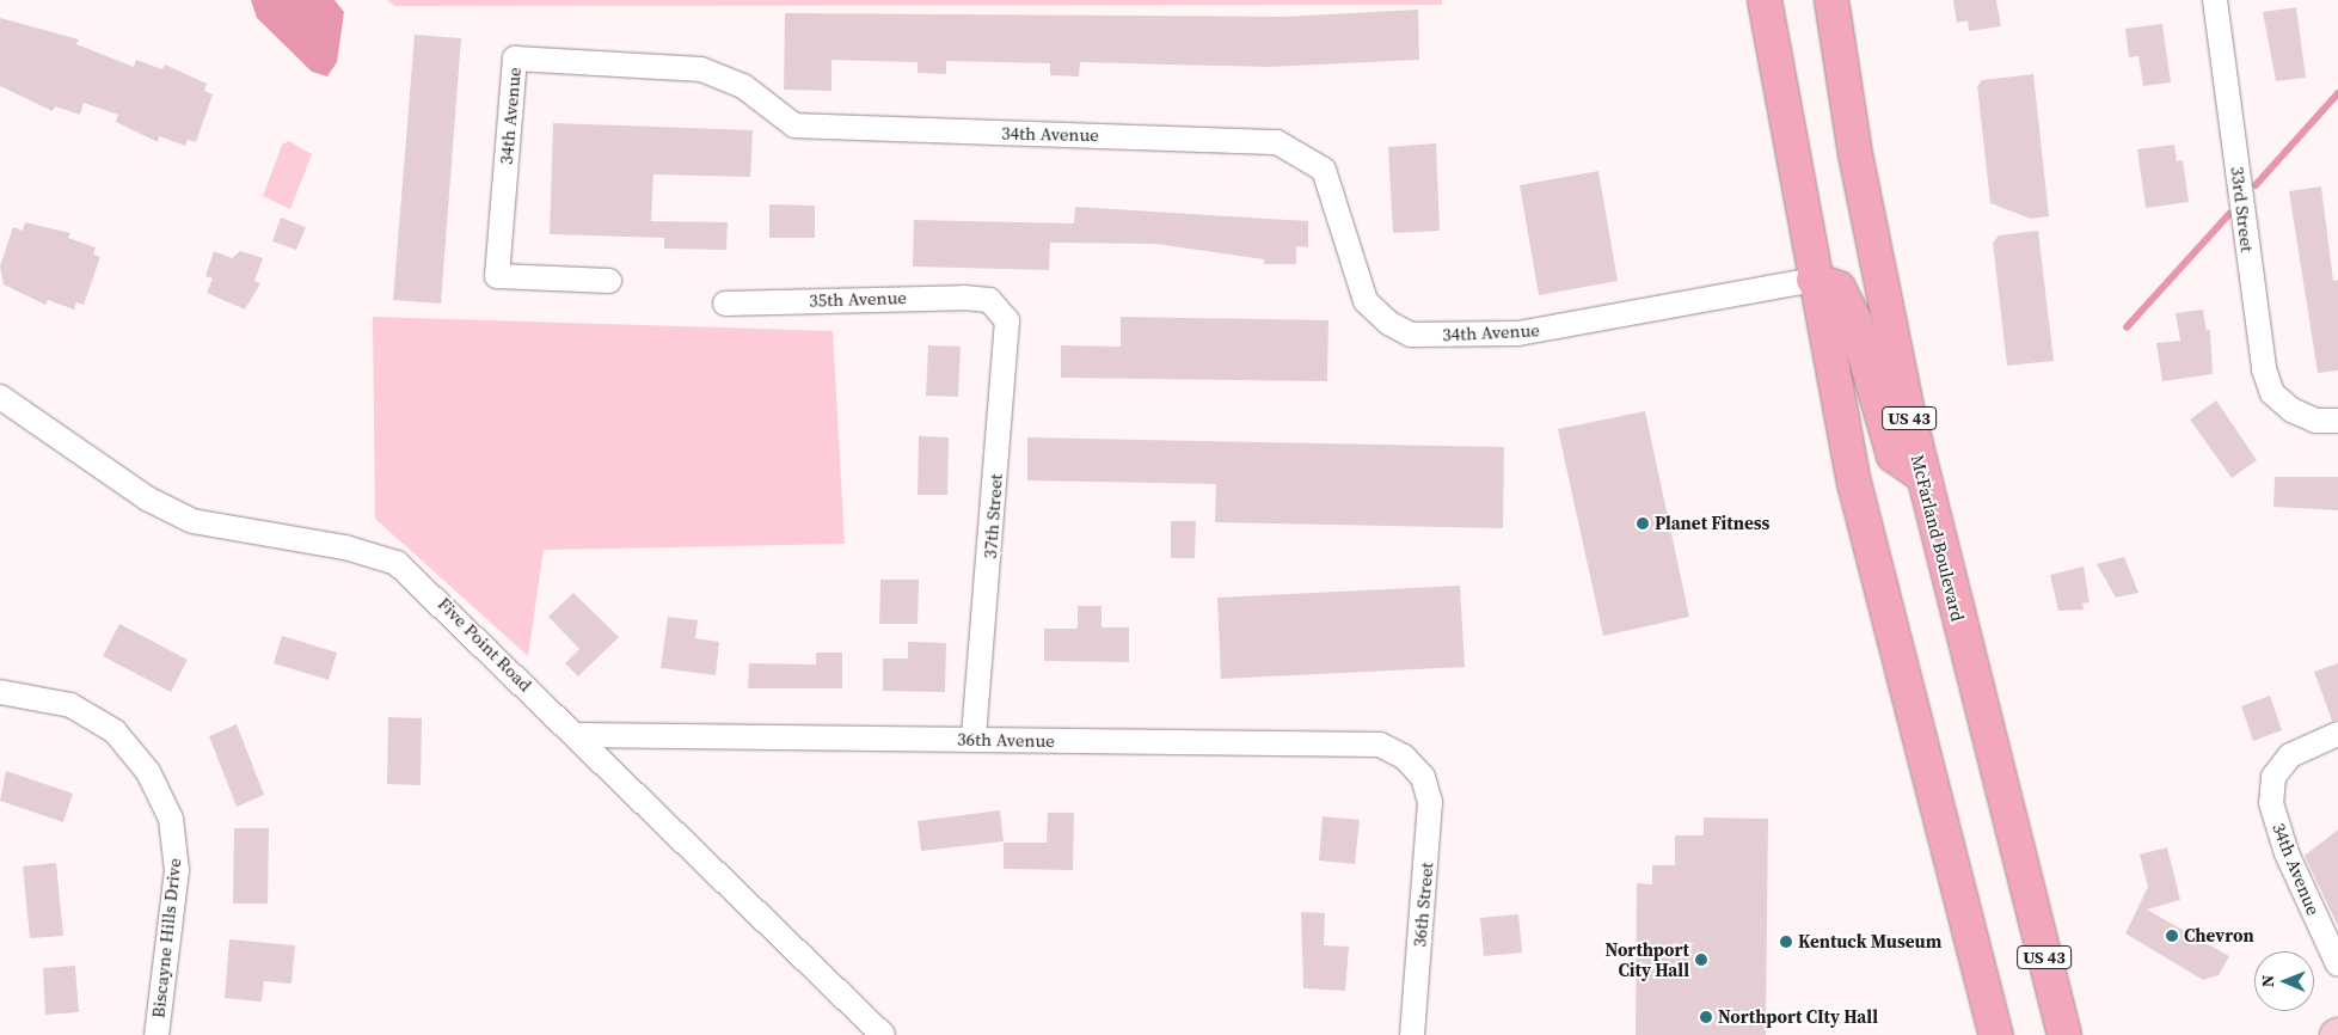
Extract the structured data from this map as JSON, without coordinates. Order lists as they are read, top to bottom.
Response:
{
  "streets": {
    "highway": ["US 43", "McFarland Boulevard"],
    "street": [
      "34th Avenue",
      "33rd Street",
      "35th Avenue",
      "37th Street",
      "Five Point Road",
      "36th Avenue",
      "36th Street",
      "Biscayne Hills Drive"
    ]
  },
  "crossings": [
    ["35th Avenue", "37th Street"],
    ["37th Street", "36th Avenue"],
    ["Five Point Road", "36th Avenue"],
    ["36th Avenue", "36th Street"]
  ],
  "places": [
    "Planet Fitness",
    "Chevron",
    "Kentuck Museum",
    "Northport City Hall",
    "Northport CIty Hall"
  ],
  "north": "left"
}
